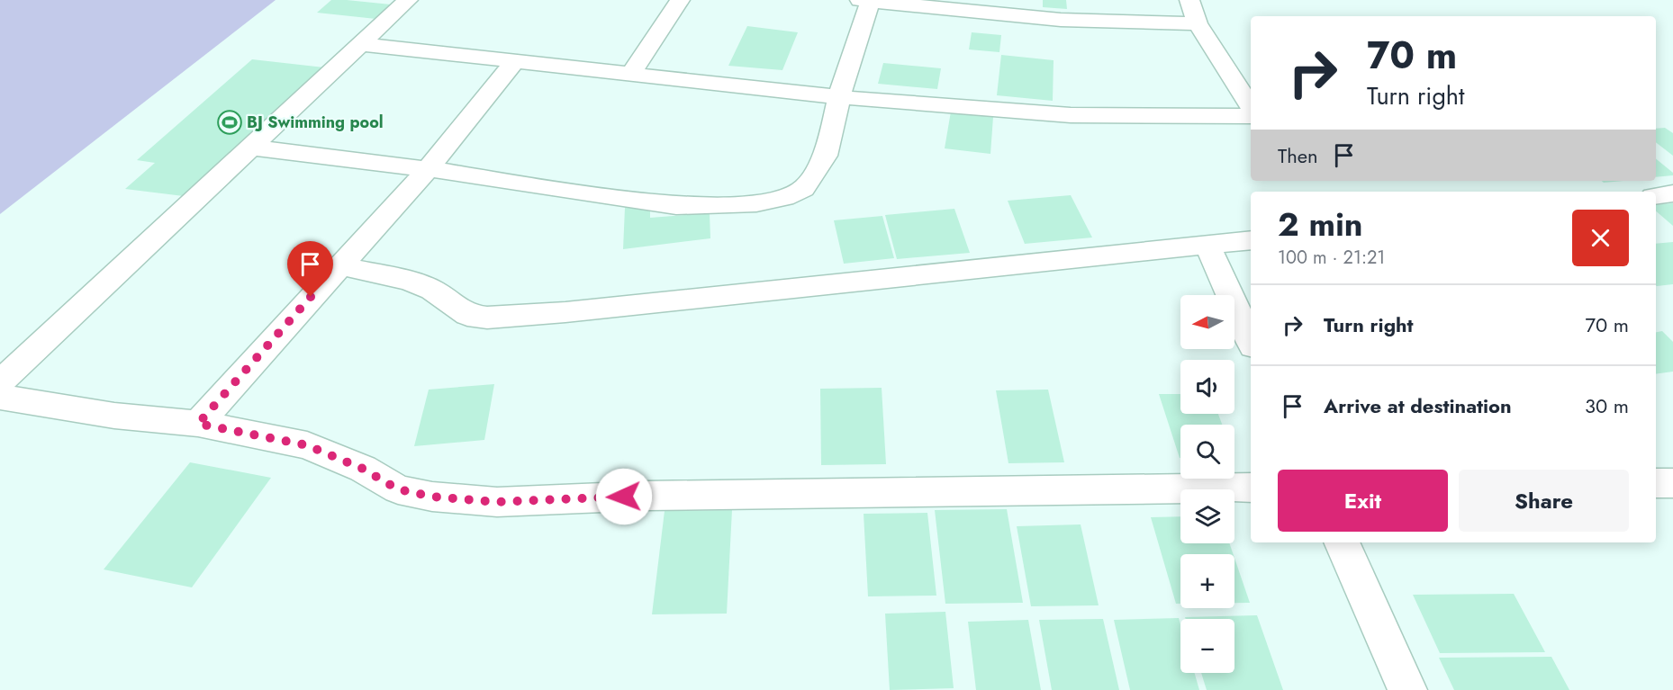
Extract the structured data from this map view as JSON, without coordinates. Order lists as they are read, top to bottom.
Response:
{
  "places": {
    "sports": ["BJ Swimming pool"]
  },
  "north": "left",
  "page": {
    "turn": ["70 m", "Turn right"],
    "then": "Then",
    "heading": ["2 min", "100 m · 21:21"],
    "list": [
      {
        "name": "Turn right",
        "value": "70 m"
      },
      {
        "name": "Arrive at destination",
        "value": "30 m"
      }
    ],
    "map_buttons": ["+", "−"],
    "buttons": ["Exit", "Share"]
  }
}
